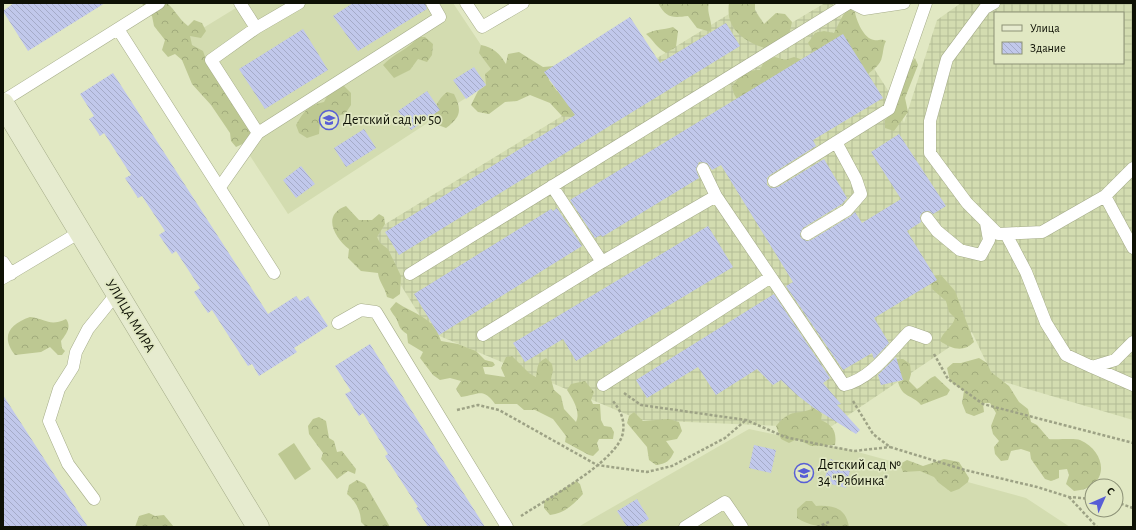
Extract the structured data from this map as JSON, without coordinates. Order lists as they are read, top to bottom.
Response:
{
  "streets": {
    "main road": ["УЛИЦА МИРА"]
  },
  "places": {
    "school or university": ["Детский сад № 50", "Детский сад № 34 \"Рябинка\""]
  },
  "legend": ["Улица", "Здание"],
  "north": "top right"
}
